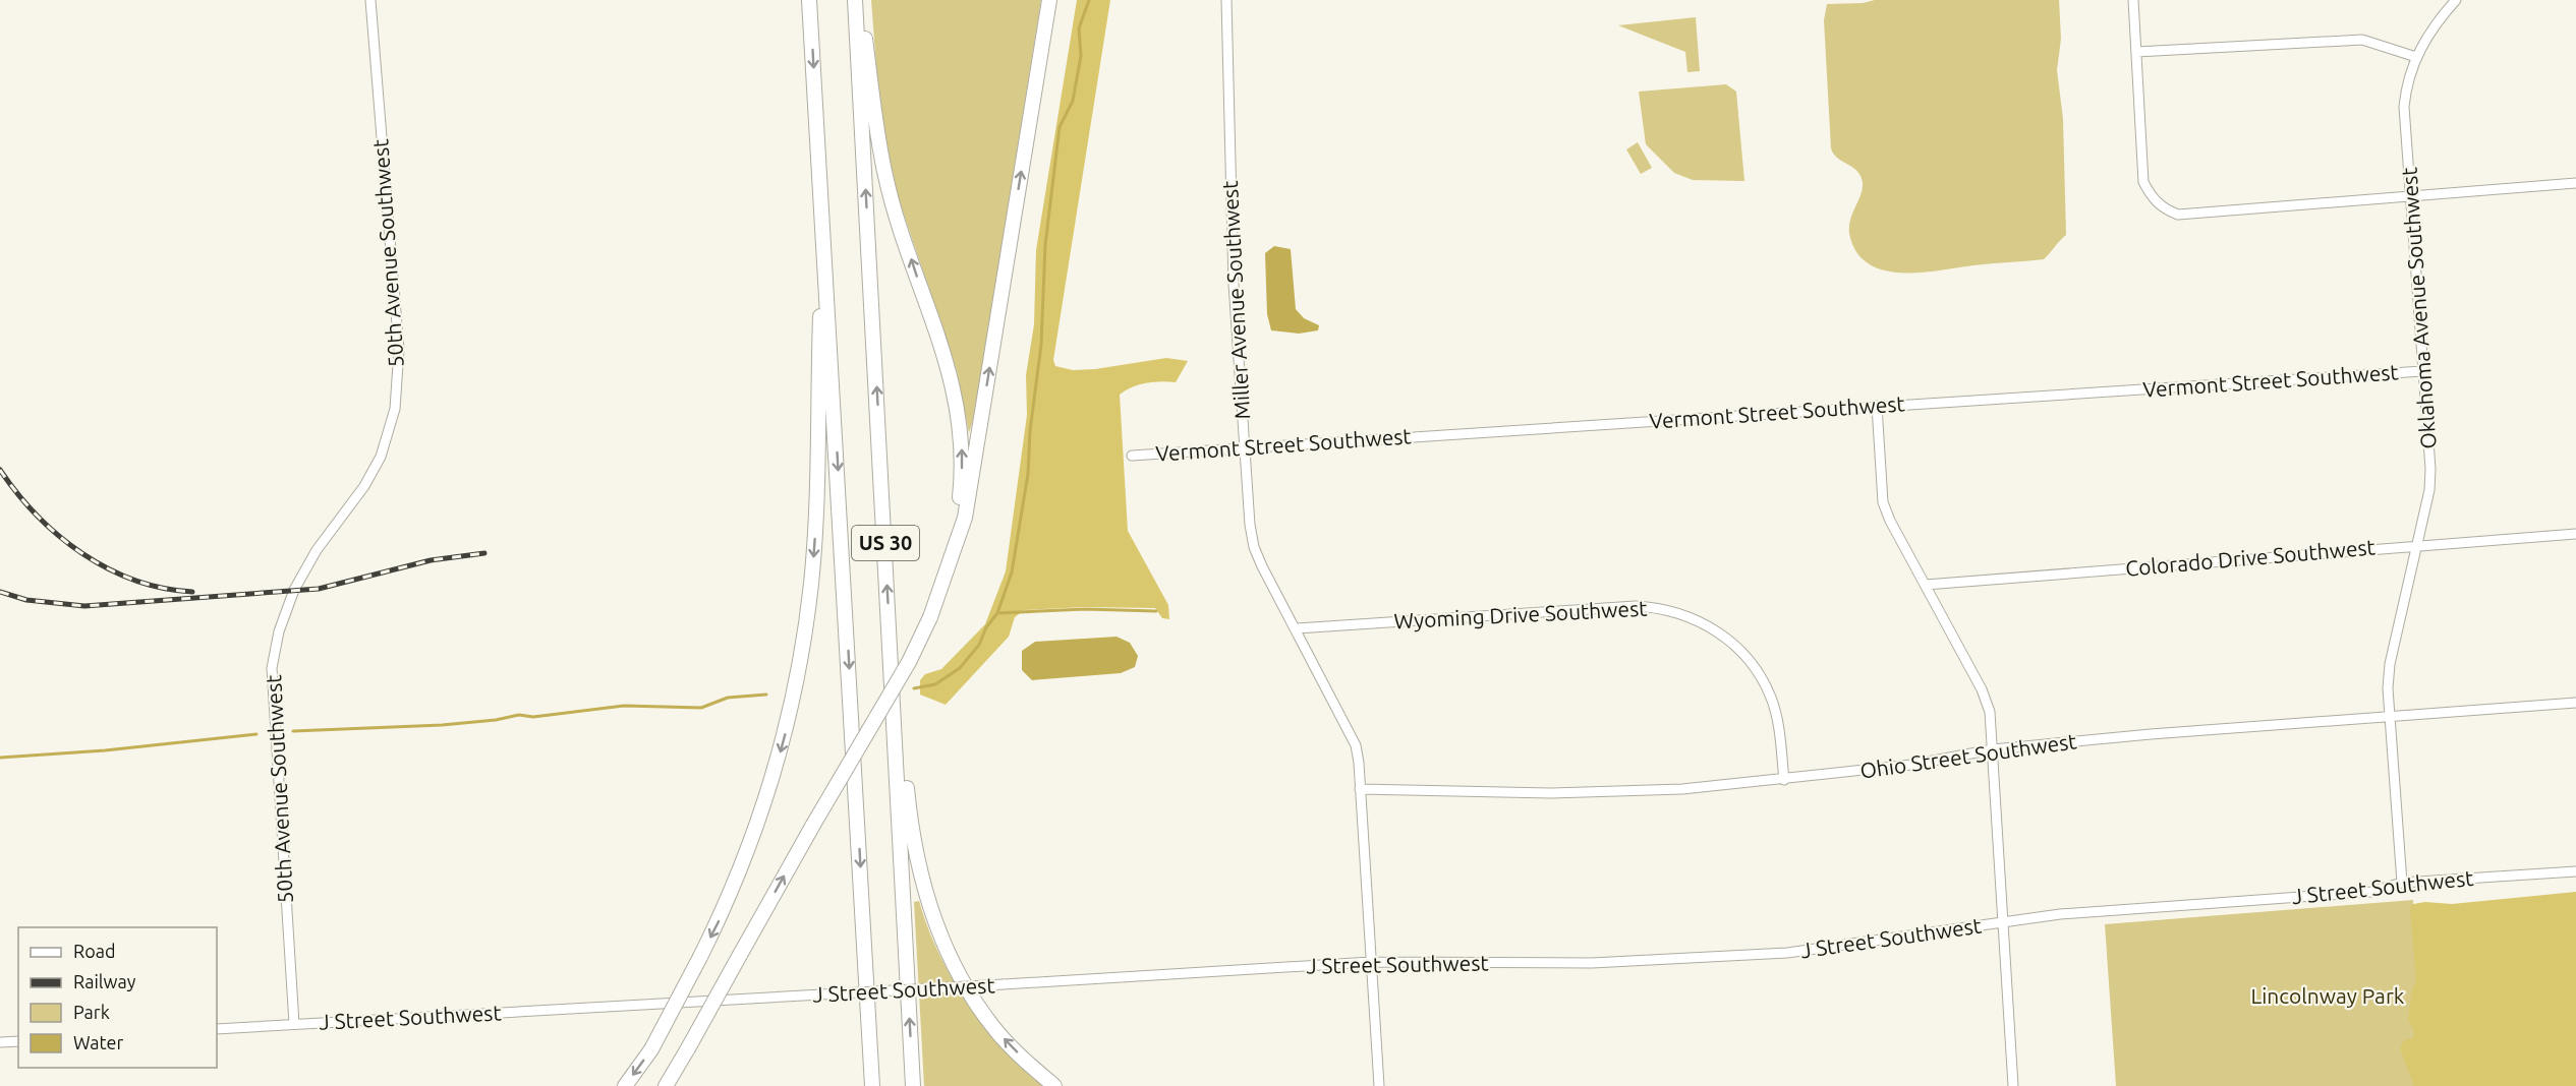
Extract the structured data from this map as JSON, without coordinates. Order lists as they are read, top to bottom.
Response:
{
  "streets": {
    "highway": ["US 30"],
    "street": [
      "50th Avenue Southwest",
      "Miller Avenue Southwest",
      "Oklahoma Avenue Southwest",
      "Vermont Street Southwest",
      "Colorado Drive Southwest",
      "Wyoming Drive Southwest",
      "Ohio Street Southwest",
      "J Street Southwest"
    ]
  },
  "crossings": [
    ["50th Avenue Southwest", "J Street Southwest"],
    ["Miller Avenue Southwest", "Vermont Street Southwest"],
    ["Miller Avenue Southwest", "Wyoming Drive Southwest"],
    ["Miller Avenue Southwest", "Ohio Street Southwest"],
    ["Miller Avenue Southwest", "J Street Southwest"],
    ["Oklahoma Avenue Southwest", "Vermont Street Southwest"],
    ["Oklahoma Avenue Southwest", "Colorado Drive Southwest"],
    ["Oklahoma Avenue Southwest", "Ohio Street Southwest"],
    ["Oklahoma Avenue Southwest", "J Street Southwest"],
    ["Wyoming Drive Southwest", "Ohio Street Southwest"]
  ],
  "parks": ["Lincolnway Park"],
  "legend": [
    "Road",
    "Railway",
    "Park",
    "Water"
  ]
}
